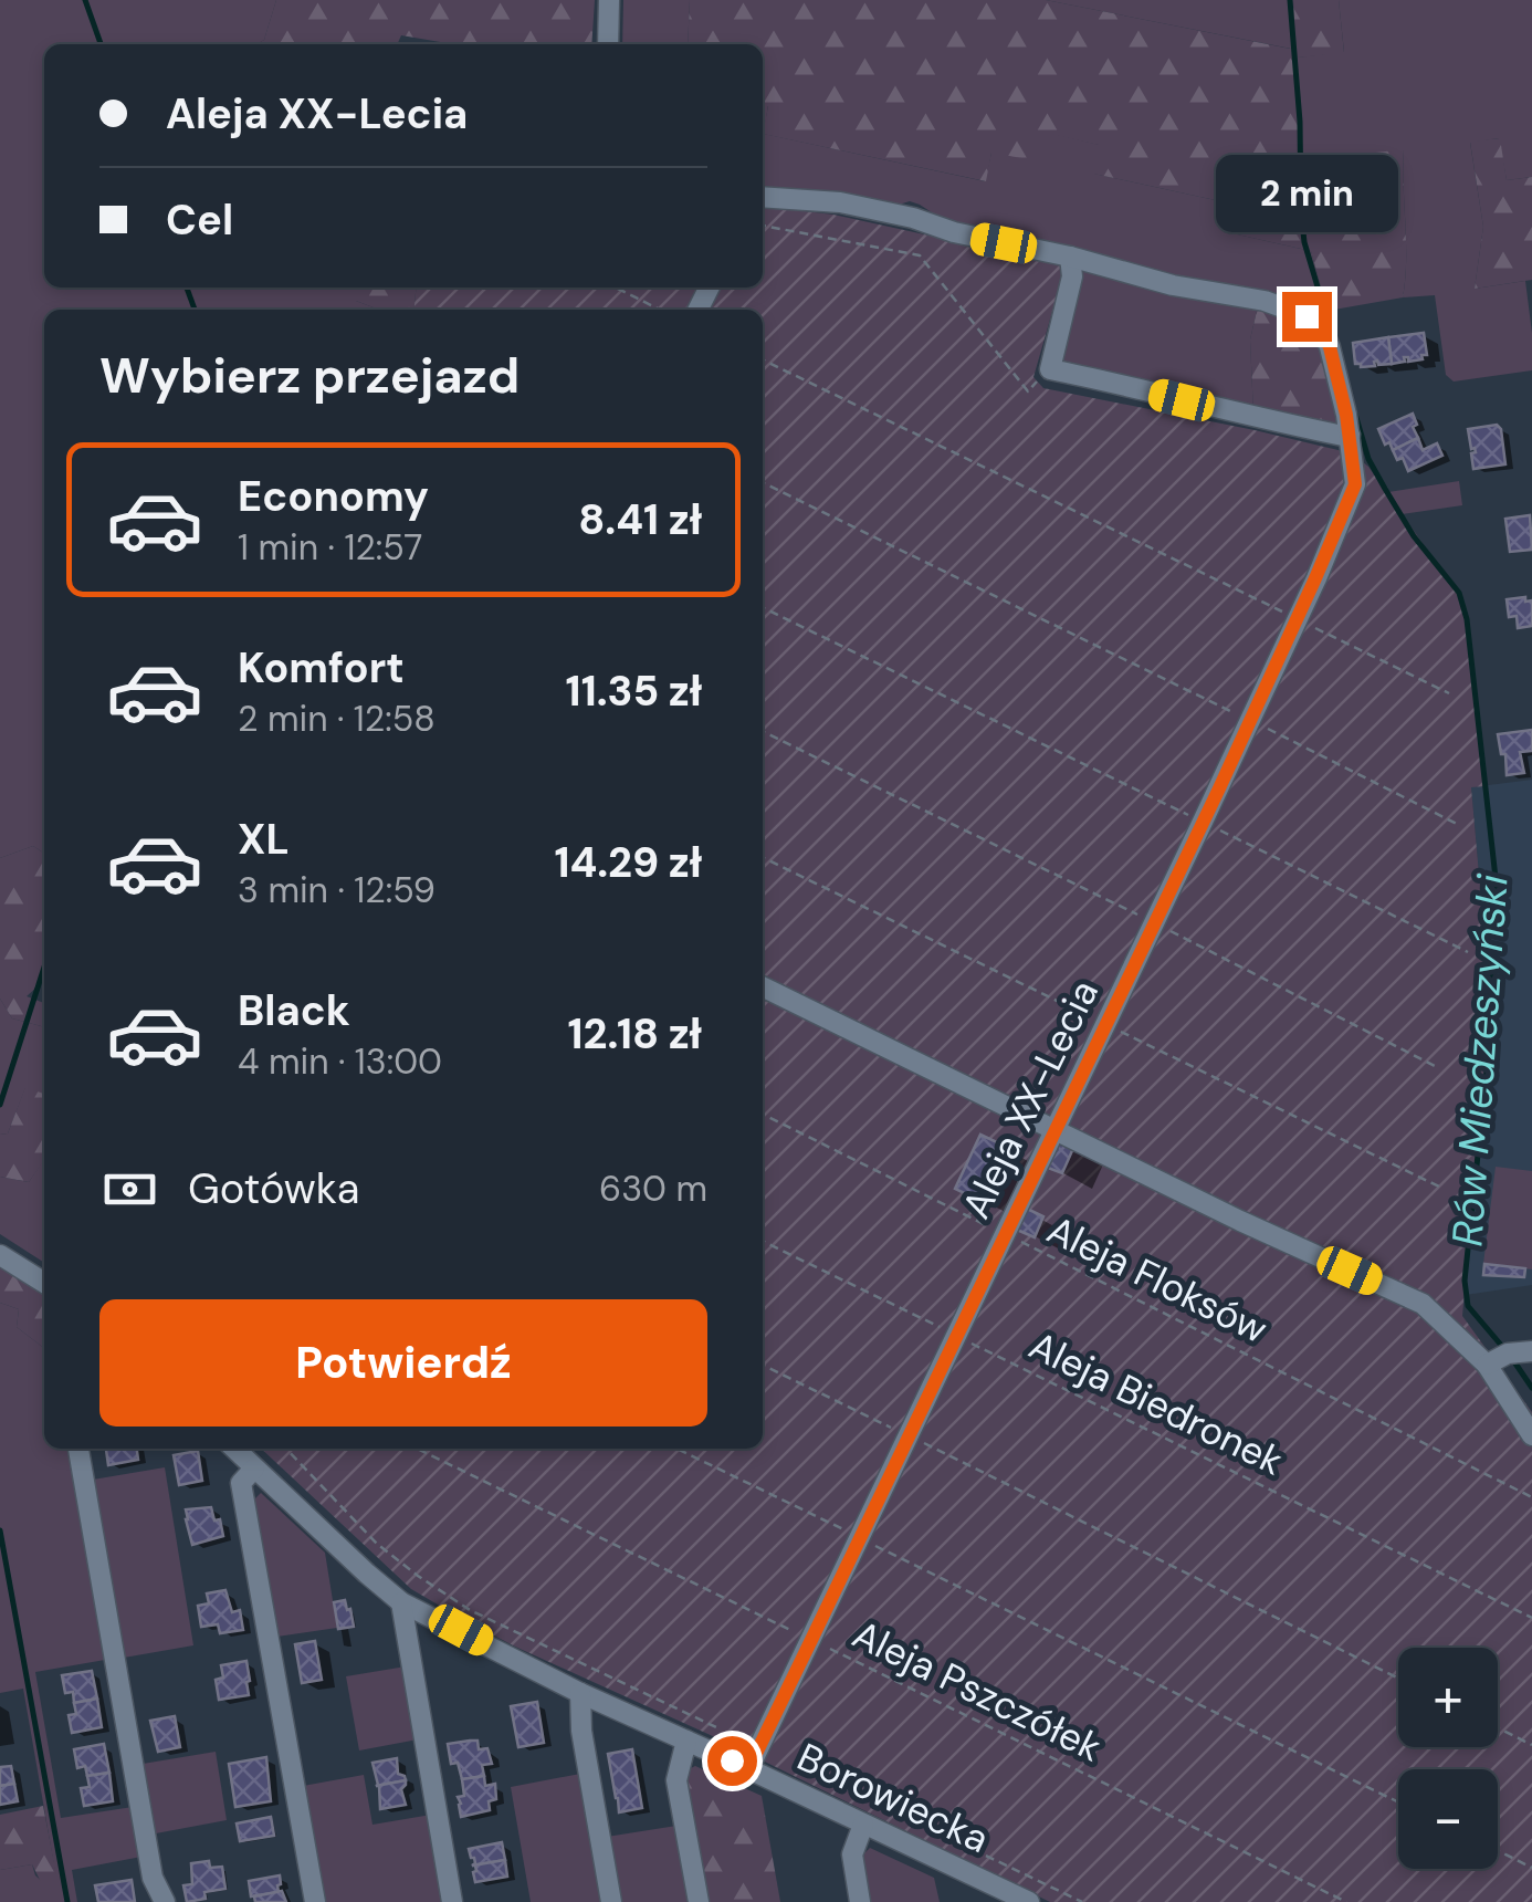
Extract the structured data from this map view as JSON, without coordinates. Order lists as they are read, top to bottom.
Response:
{
  "streets": {
    "street": ["Aleja XX-Lecia", "Borowiecka"],
    "path": ["Aleja Floksów", "Aleja Biedronek", "Aleja Pszczółek"]
  },
  "crossings": [
    ["Aleja XX-Lecia", "Aleja Floksów"],
    ["Aleja XX-Lecia", "Aleja Biedronek"],
    ["Aleja XX-Lecia", "Aleja Pszczółek"],
    ["Aleja XX-Lecia", "Borowiecka"]
  ],
  "water": ["Rów Miedzeszyński"],
  "page": {
    "banner": ["Aleja XX-Lecia", "Cel"],
    "bubble": "2 min",
    "heading": "Wybierz przejazd",
    "list": [
      {
        "name": "Economy",
        "note": "1 min · 12:57",
        "value": "8.41 zł"
      },
      {
        "name": "Komfort",
        "note": "2 min · 12:58",
        "value": "11.35 zł"
      },
      {
        "name": "XL",
        "note": "3 min · 12:59",
        "value": "14.29 zł"
      },
      {
        "name": "Black",
        "note": "4 min · 13:00",
        "value": "12.18 zł"
      }
    ],
    "pay": ["Gotówka", "630 m"],
    "buttons": "Potwierdź",
    "map_buttons": ["+", "−"]
  }
}
